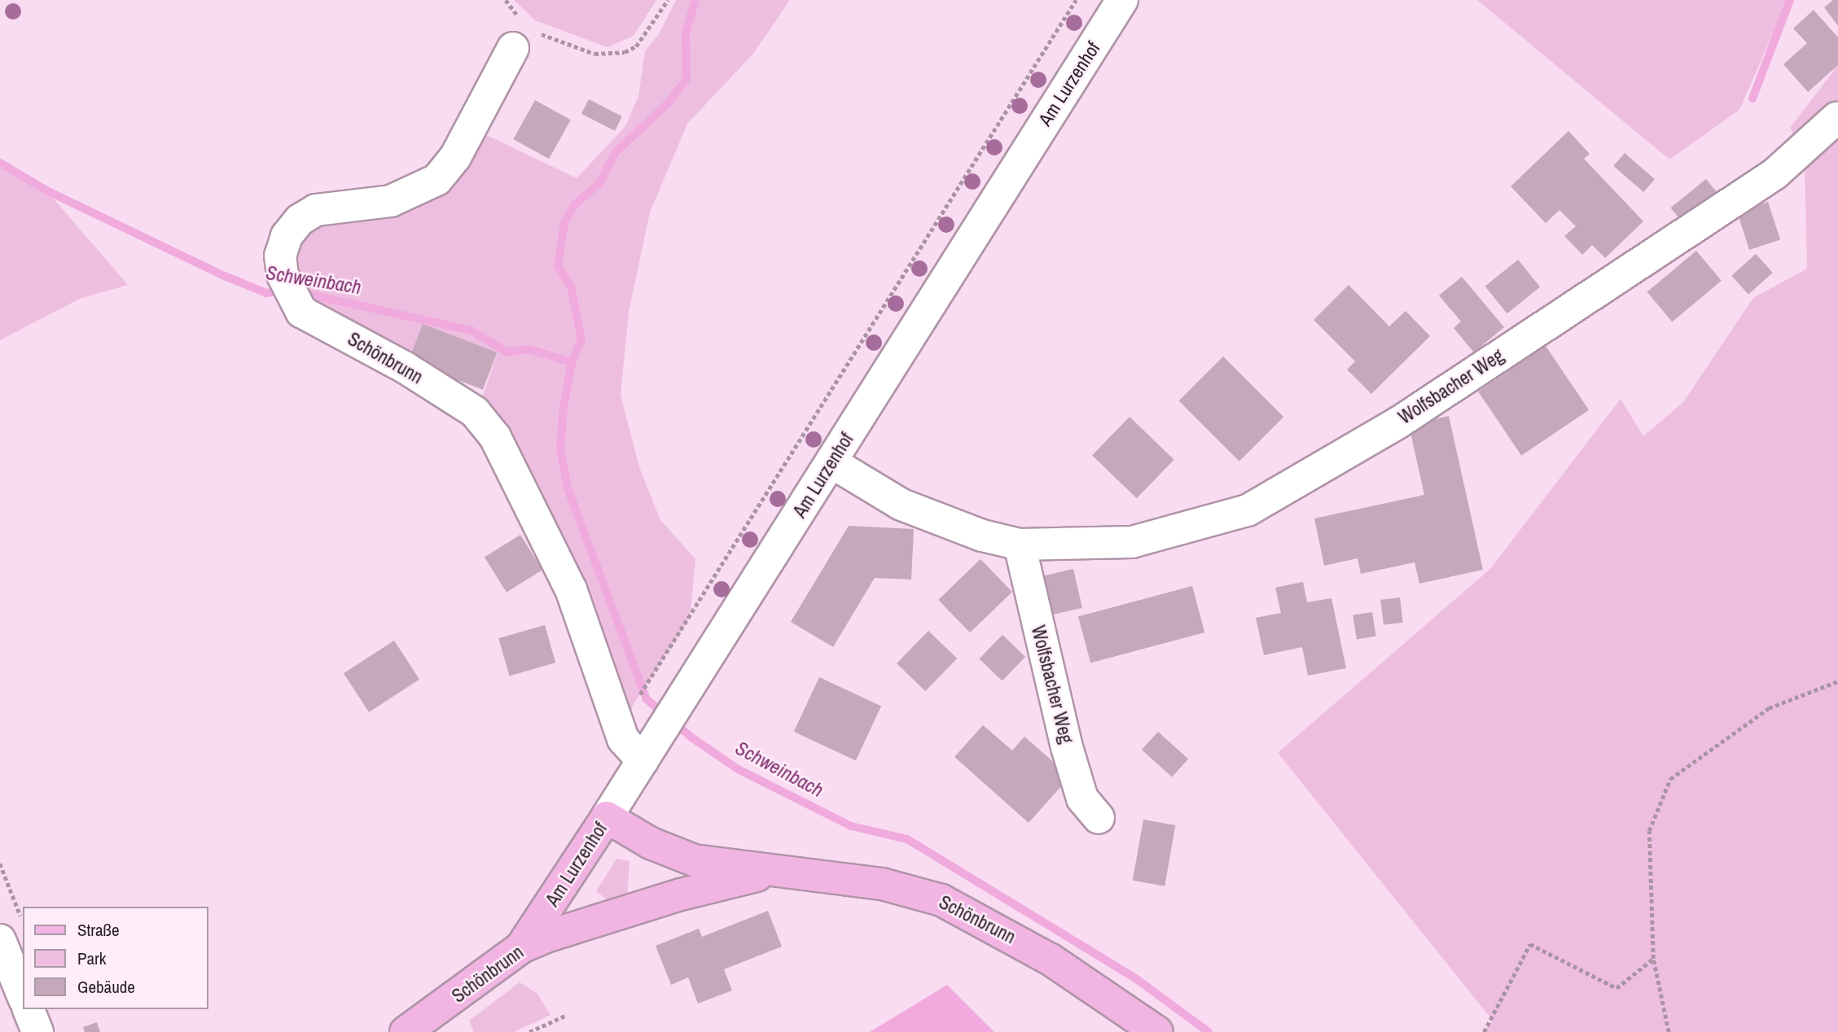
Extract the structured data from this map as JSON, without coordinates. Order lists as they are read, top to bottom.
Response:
{
  "streets": {
    "main road": ["Am Lurzenhof", "Schönbrunn"],
    "street": ["Wolfsbacher Weg"]
  },
  "crossings": [
    ["Am Lurzenhof", "Schönbrunn"],
    ["Am Lurzenhof", "Wolfsbacher Weg"]
  ],
  "water": ["Schweinbach"],
  "legend": ["Straße", "Park", "Gebäude"]
}
